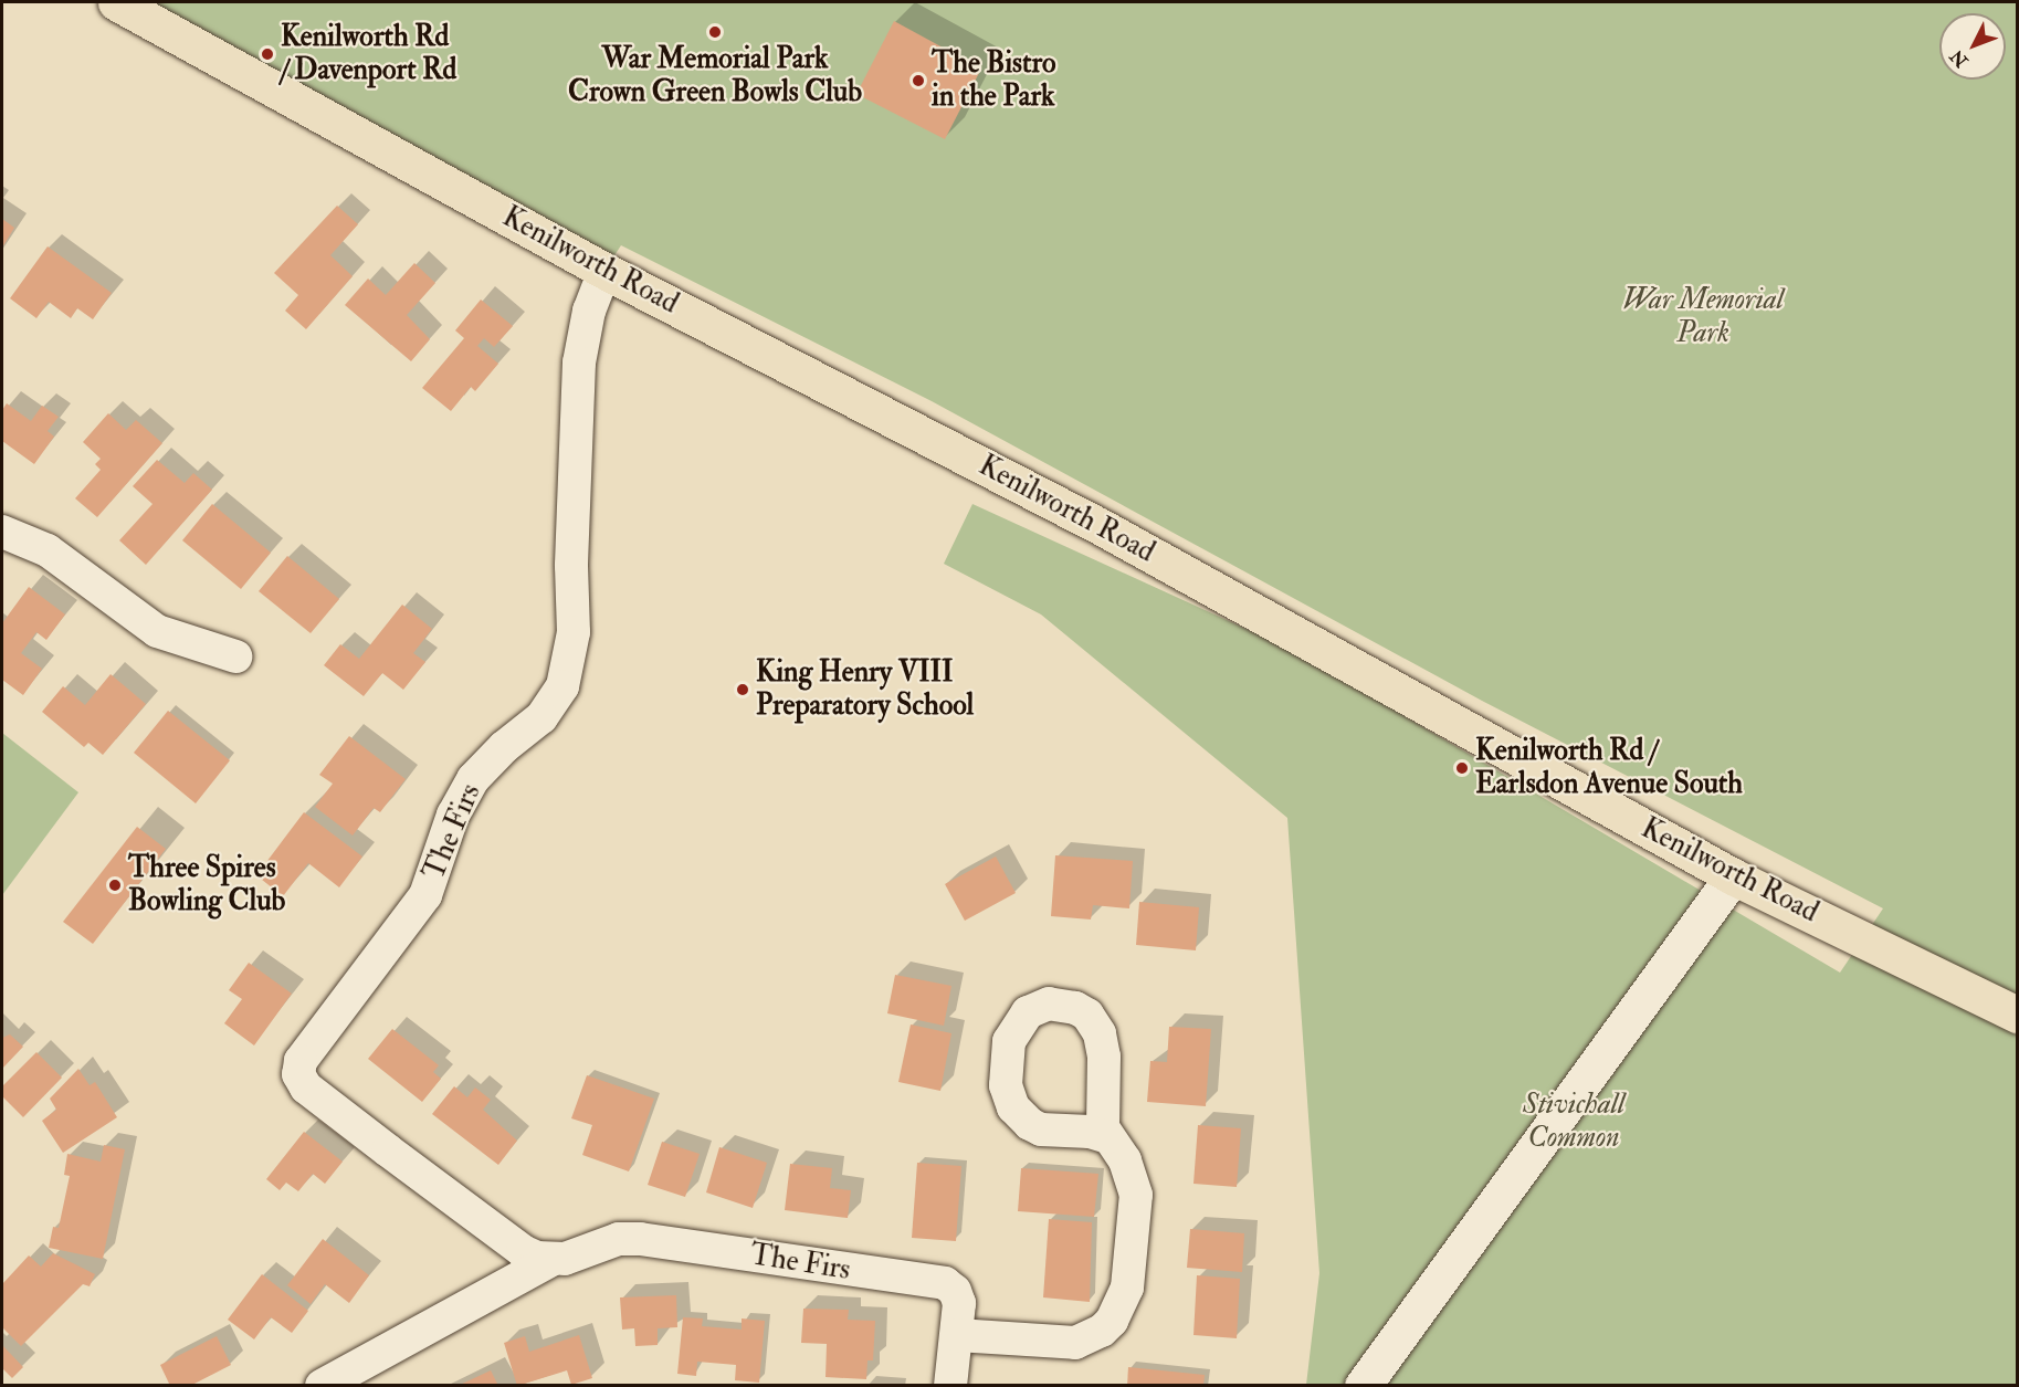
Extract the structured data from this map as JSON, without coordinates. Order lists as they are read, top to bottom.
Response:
{
  "streets": {
    "main road": ["Kenilworth Road"],
    "street": ["The Firs"]
  },
  "crossings": [
    ["Kenilworth Road", "The Firs"]
  ],
  "parks": ["War Memorial Park", "Stivichall Common"],
  "places": [
    "War Memorial Park Crown Green Bowls Club",
    "Kenilworth Rd / Davenport Rd",
    "The Bistro in the Park",
    "King Henry VIII Preparatory School",
    "Kenilworth Rd / Earlsdon Avenue South",
    "Three Spires Bowling Club"
  ],
  "north": "bottom left"
}
